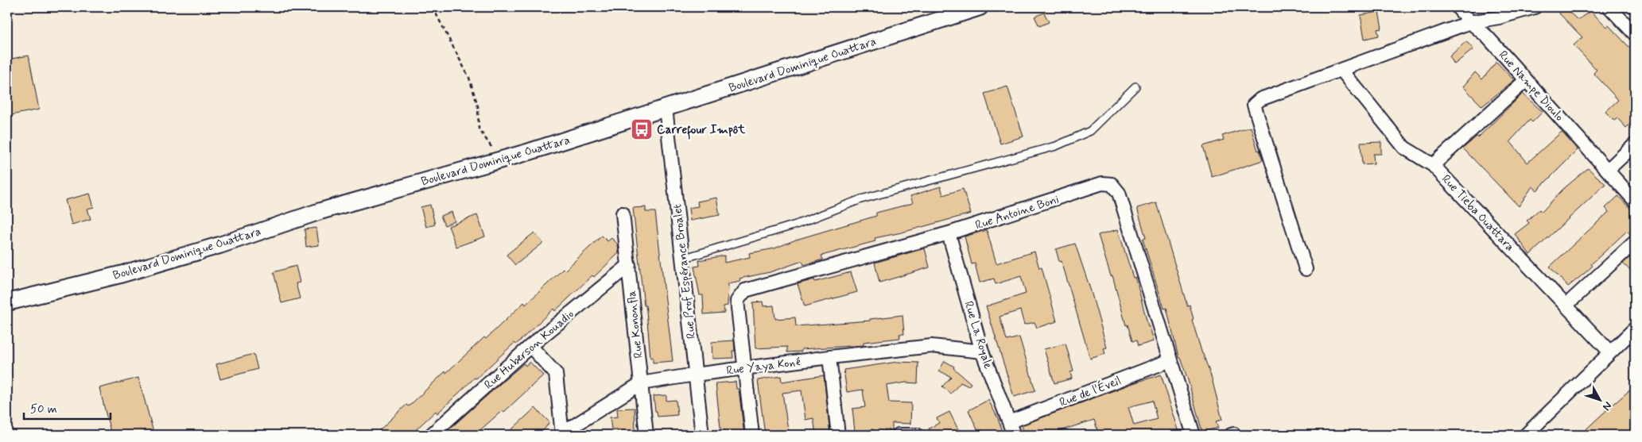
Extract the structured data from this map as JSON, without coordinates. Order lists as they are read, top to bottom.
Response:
{
  "streets": {
    "street": [
      "Boulevard Dominique Ouattara",
      "Rue Nampe Dioulo",
      "Rue Antoine Boni",
      "Rue Tieba Ouattara",
      "Rue Prof Espérance Broalet",
      "Rue Kononfla",
      "Rue La Royale",
      "Rue Huberson Kouadio",
      "Rue Yaya Koné",
      "Rue de l'Éveil"
    ]
  },
  "crossings": [
    ["Boulevard Dominique Ouattara", "Rue Prof Espérance Broalet"],
    ["Rue Nampe Dioulo", "Rue Tieba Ouattara"],
    ["Rue Antoine Boni", "Rue La Royale"],
    ["Rue Antoine Boni", "Rue Yaya Koné"],
    ["Rue Antoine Boni", "Rue de l'Éveil"],
    ["Rue Prof Espérance Broalet", "Rue Yaya Koné"],
    ["Rue Kononfla", "Rue Huberson Kouadio"],
    ["Rue Kononfla", "Rue Yaya Koné"],
    ["Rue La Royale", "Rue Yaya Koné"],
    ["Rue La Royale", "Rue de l'Éveil"]
  ],
  "places": {
    "bus stop": ["Carrefour Impôt"]
  },
  "scale_bar": "50 m",
  "north": "bottom right"
}
